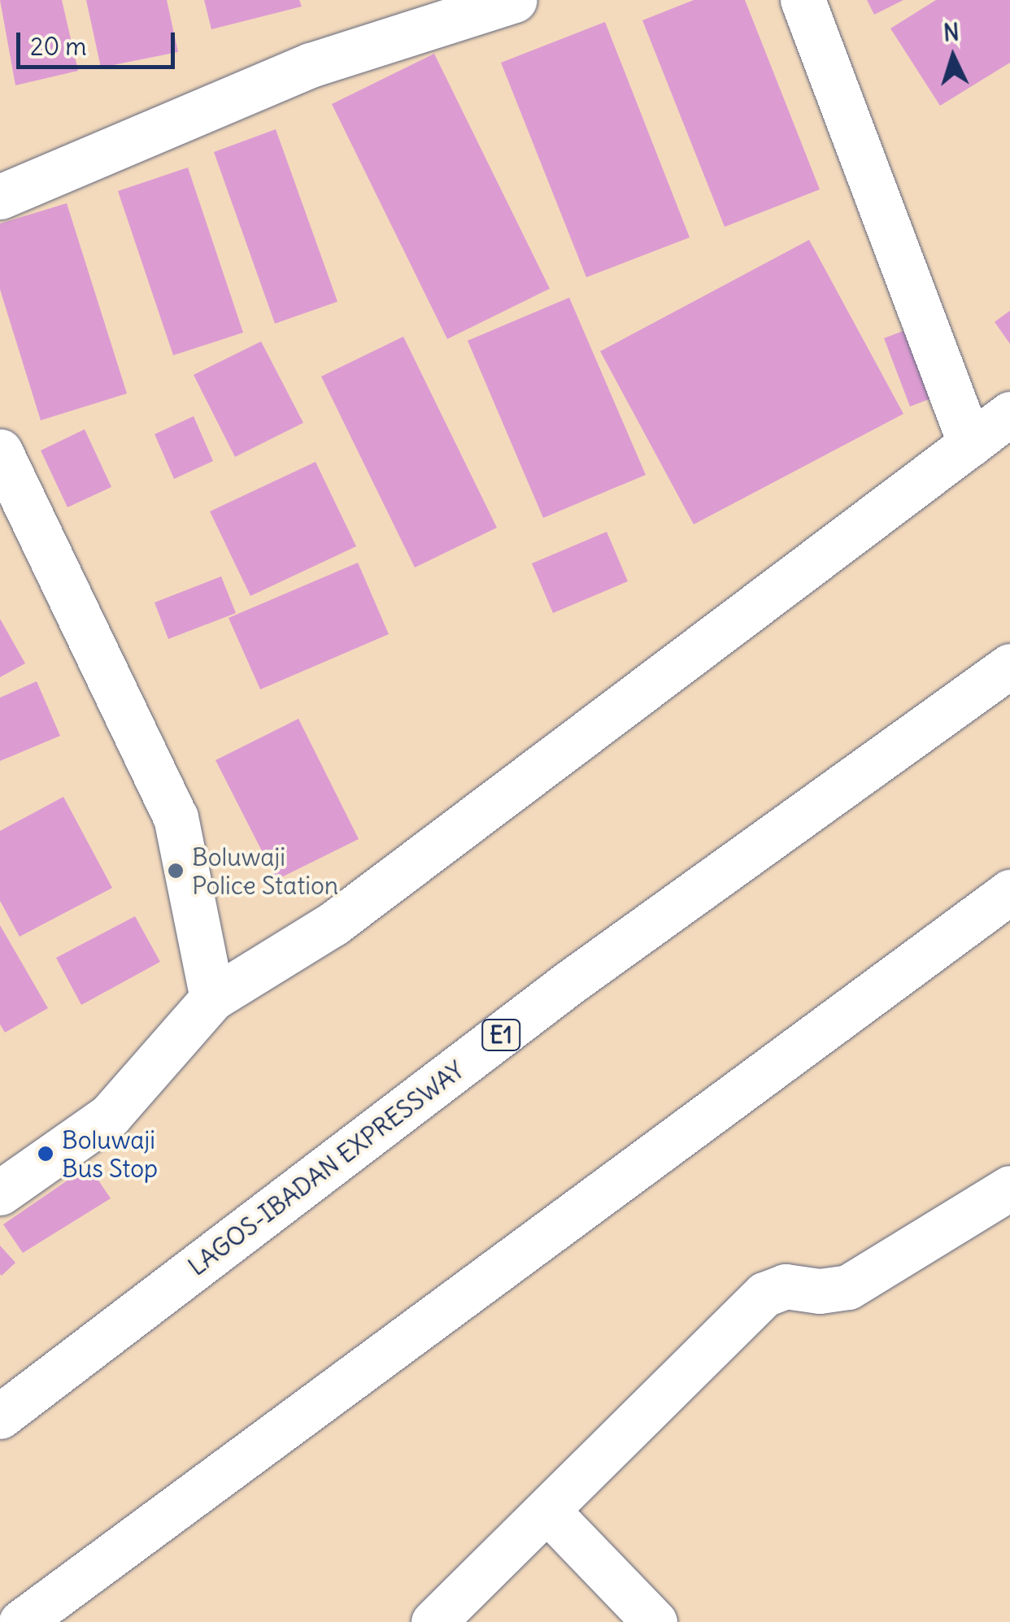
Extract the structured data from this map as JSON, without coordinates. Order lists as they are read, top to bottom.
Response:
{
  "streets": {
    "main road": ["E1", "LAGOS-IBADAN EXPRESSWAY"]
  },
  "places": ["Boluwaji Police Station", "Boluwaji Bus Stop"],
  "scale_bar": "20 m",
  "north": "top"
}
